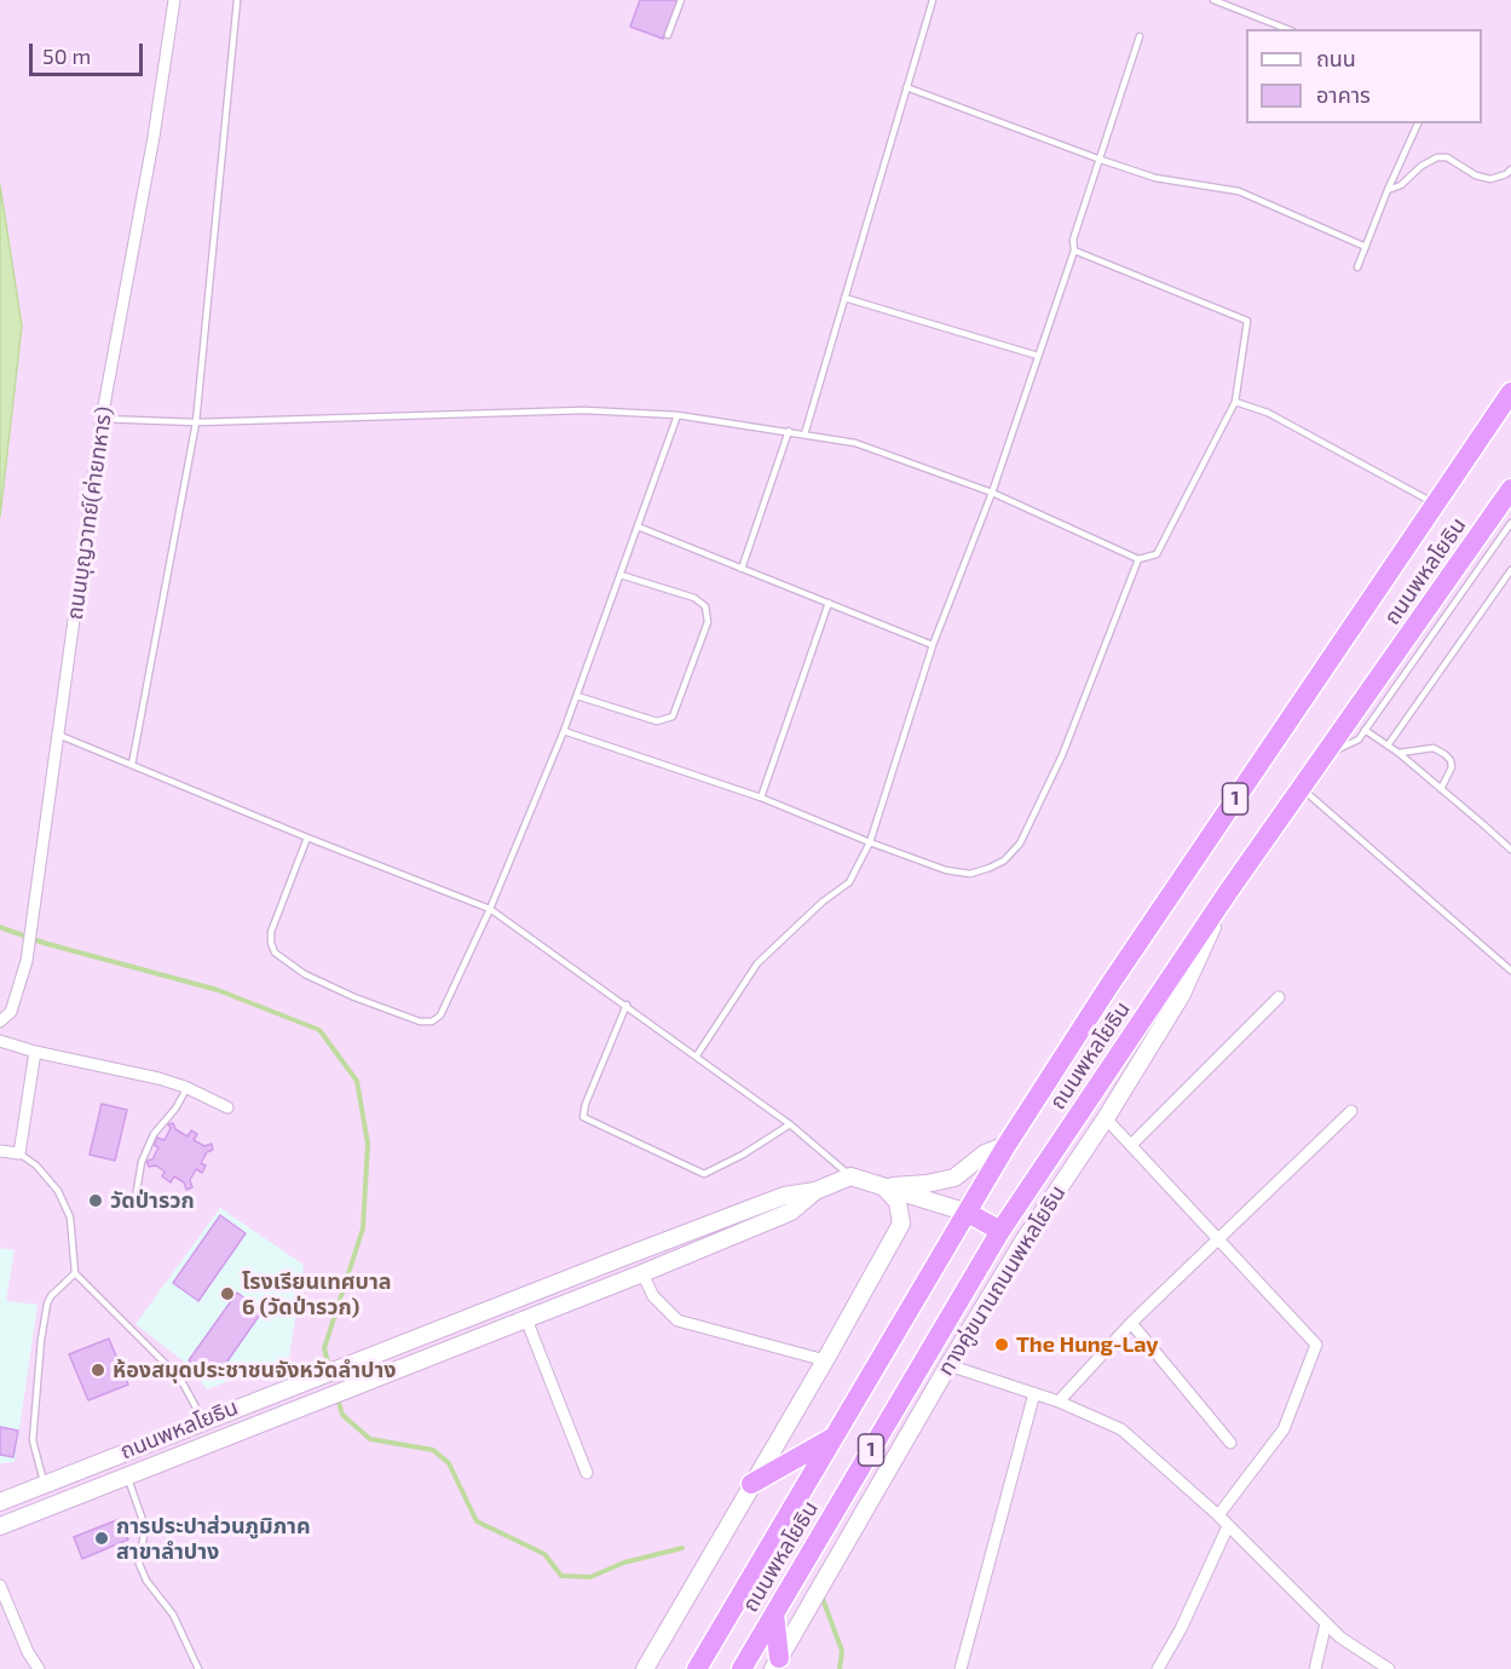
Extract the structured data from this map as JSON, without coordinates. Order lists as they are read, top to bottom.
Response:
{
  "streets": {
    "highway": ["ถนนพหลโยธิน", "1"],
    "main road": ["ทางคู่ขนานถนนพหลโยธิน"],
    "street": ["ถนนบุญวาทย์(ค่ายทหาร)"]
  },
  "crossings": [
    ["ถนนพหลโยธิน", "ทางคู่ขนานถนนพหลโยธิน"]
  ],
  "places": [
    "วัดป่ารวก",
    "โรงเรียนเทศบาล 6 (วัดป่ารวก)",
    "The Hung-Lay",
    "ห้องสมุดประชาชนจังหวัดลำปาง",
    "การประปาส่วนภูมิภาค สาขาลำปาง"
  ],
  "legend": ["ถนน", "อาคาร"],
  "scale_bar": "50 m"
}
